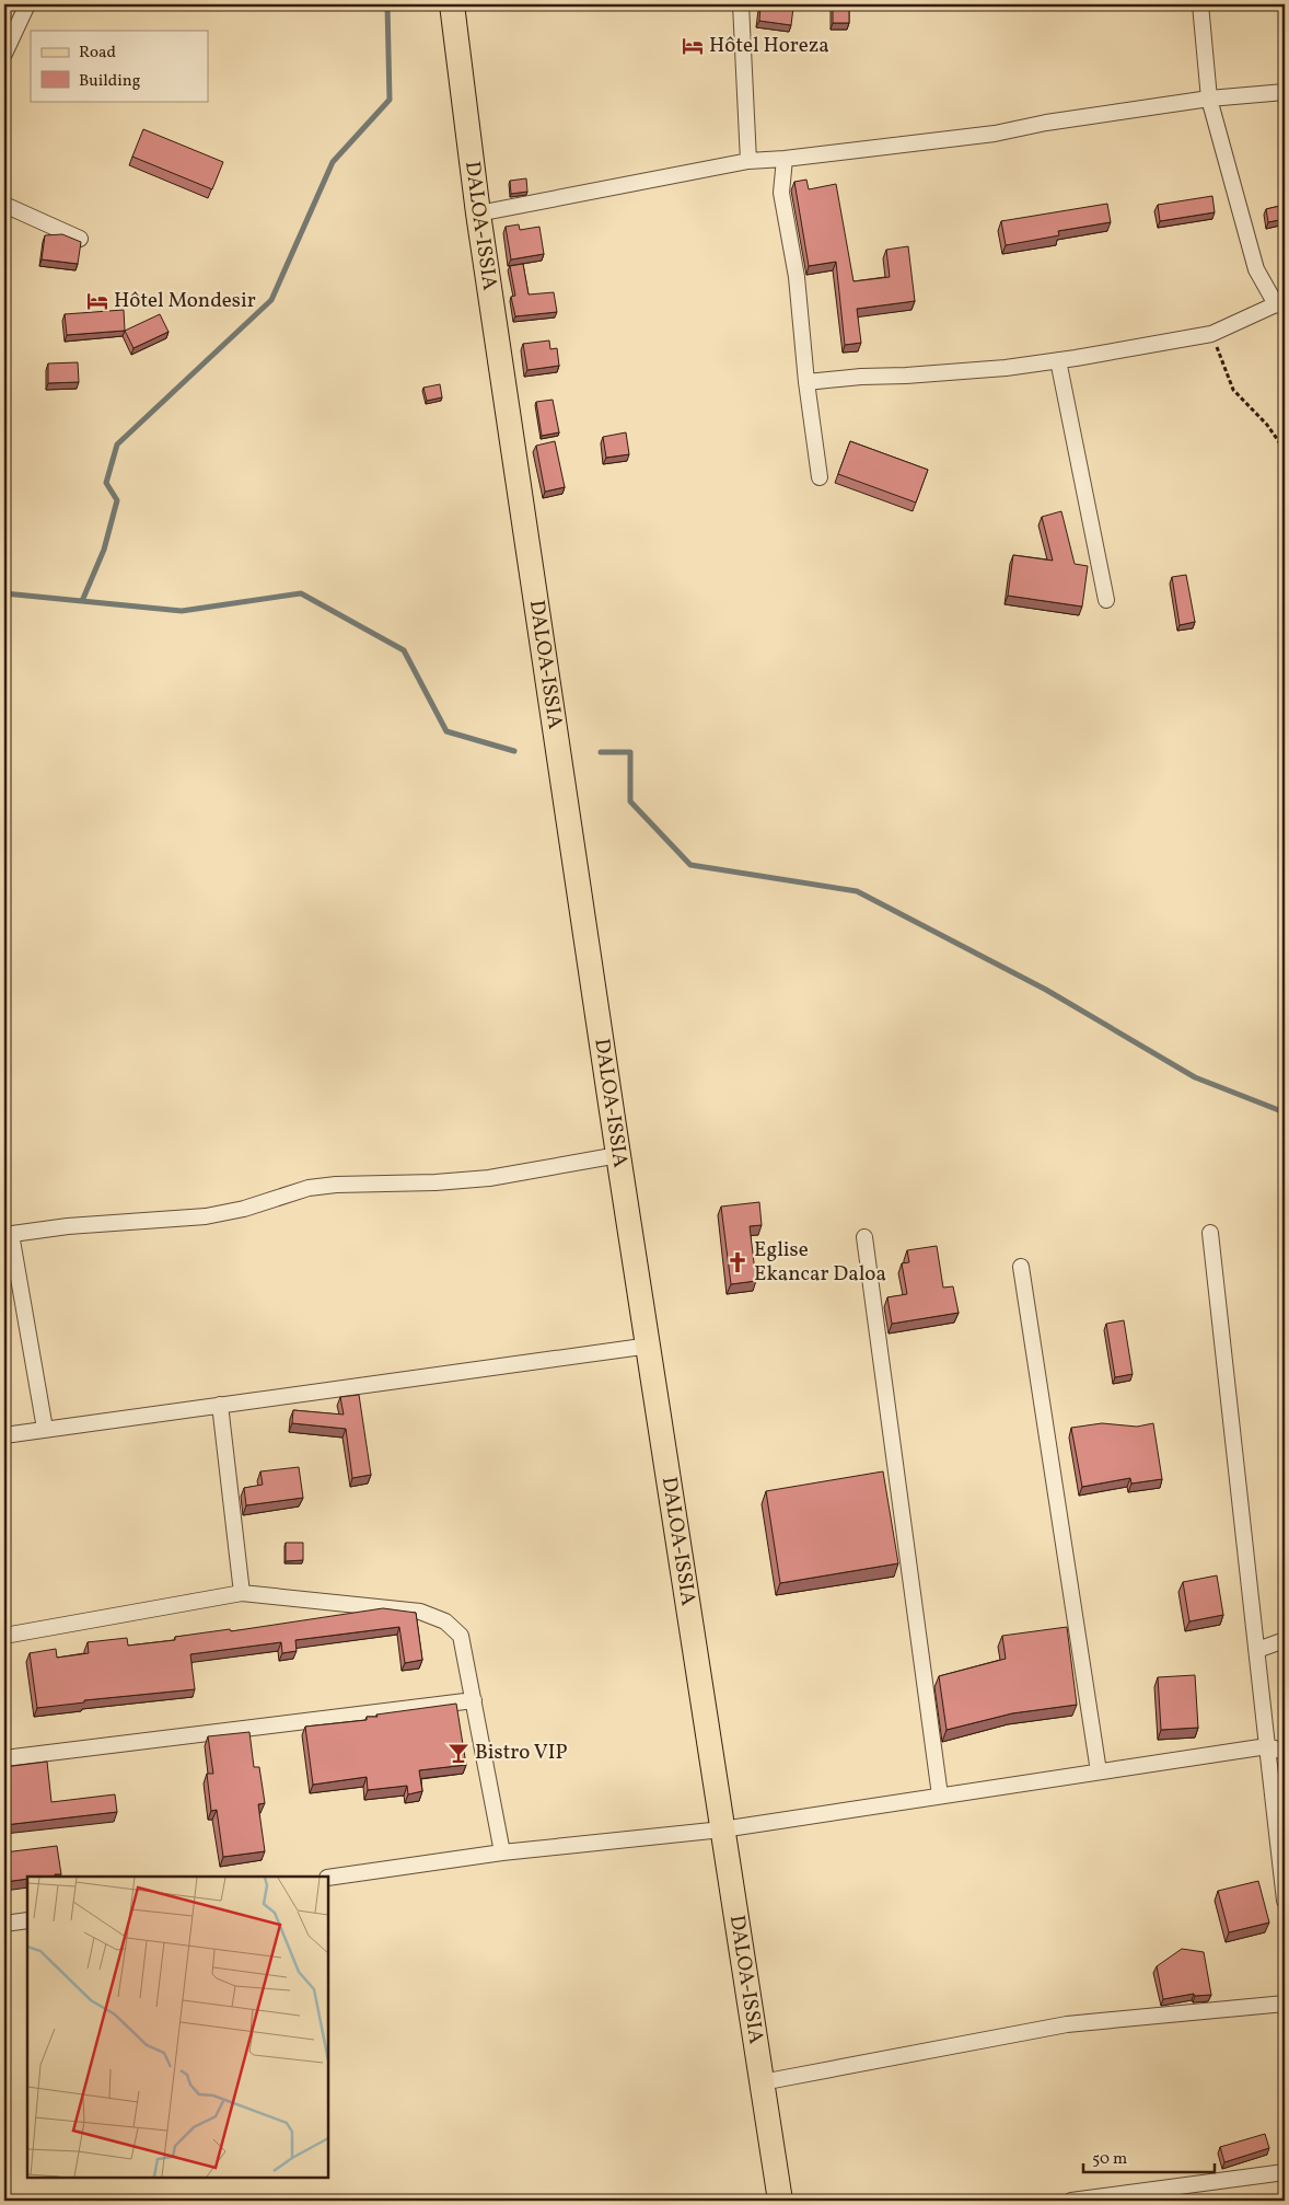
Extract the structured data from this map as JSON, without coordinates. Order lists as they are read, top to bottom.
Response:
{
  "streets": {
    "main road": ["DALOA-ISSIA"]
  },
  "places": {
    "hotel": ["Hôtel Horeza", "Hôtel Mondesir"],
    "church": ["Eglise Ekancar Daloa"],
    "bar": ["Bistro VIP"]
  },
  "legend": ["Road", "Building"],
  "scale_bar": "50 m"
}
